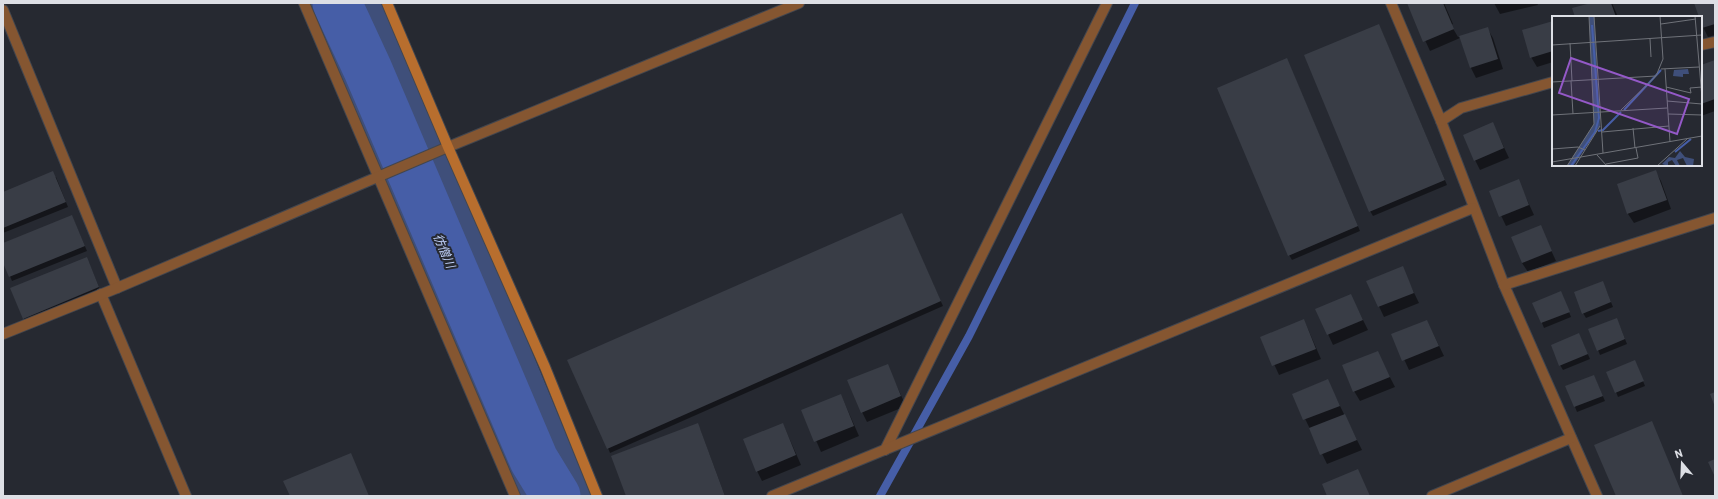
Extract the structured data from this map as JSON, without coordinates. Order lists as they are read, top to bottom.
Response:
{
  "water": ["彷僧川"],
  "north": "top"
}
